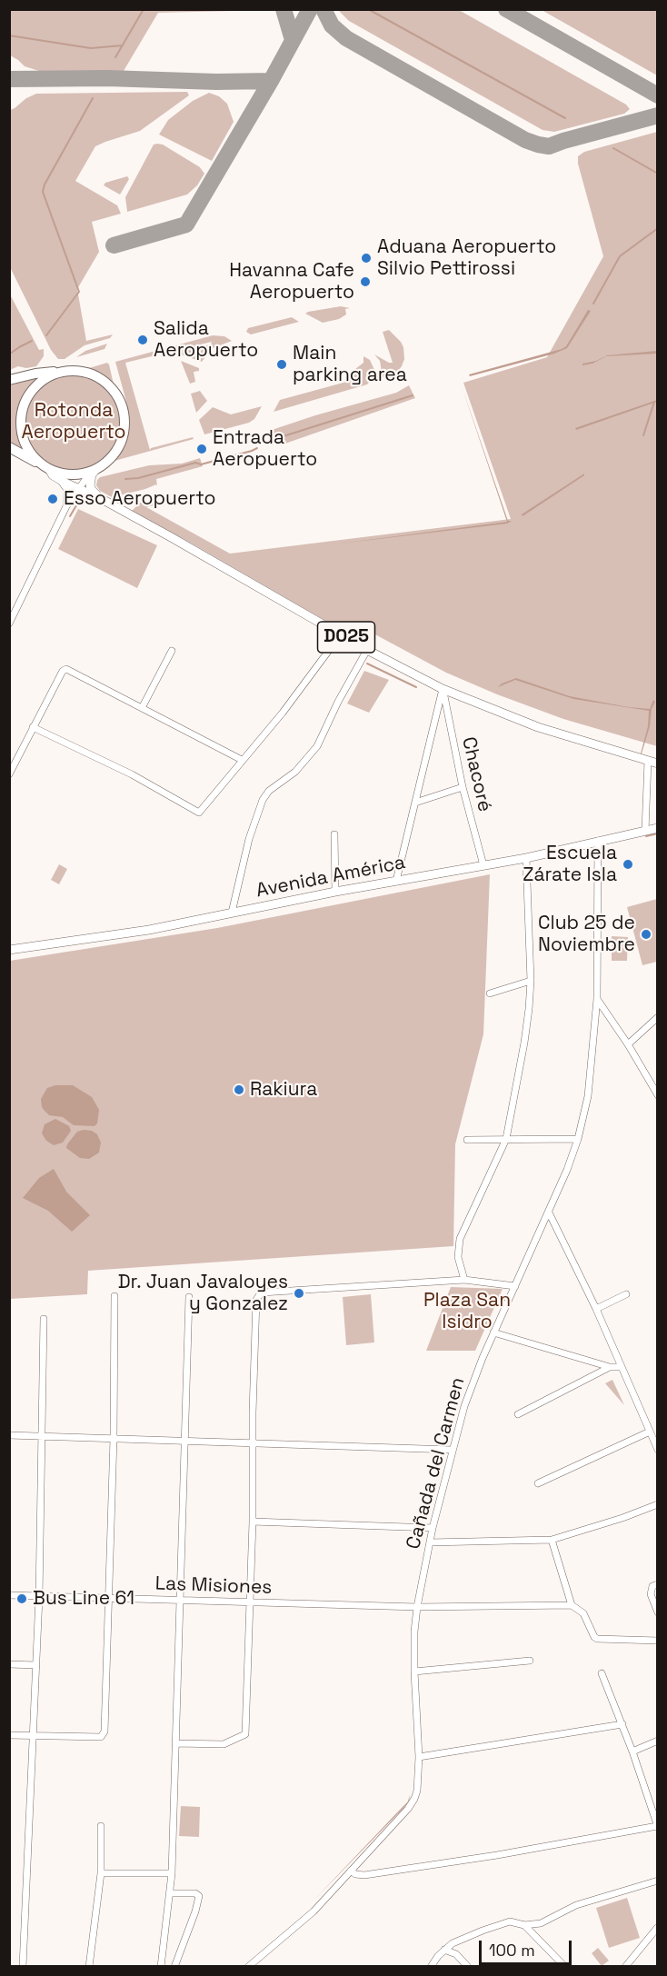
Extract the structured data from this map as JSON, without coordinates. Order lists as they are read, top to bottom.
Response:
{
  "streets": {
    "highway": ["D025"],
    "main road": ["Avenida América"],
    "street": ["Chacoré", "Cañada del Carmen", "Las Misiones"]
  },
  "crossings": [
    ["D025", "Chacoré"],
    ["Chacoré", "Avenida América"],
    ["Avenida América", "Cañada del Carmen"],
    ["Cañada del Carmen", "Las Misiones"]
  ],
  "parks": ["Rotonda Aeropuerto", "Plaza San Isidro"],
  "places": [
    "Aduana Aeropuerto Silvio Pettirossi",
    "Havanna Cafe Aeropuerto",
    "Salida Aeropuerto",
    "Main parking area",
    "Entrada Aeropuerto",
    "Esso Aeropuerto",
    "Escuela Zárate Isla",
    "Club 25 de Noviembre",
    "Rakiura",
    "Dr. Juan Javaloyes y Gonzalez",
    "Bus Line 61"
  ],
  "scale_bar": "100 m"
}
